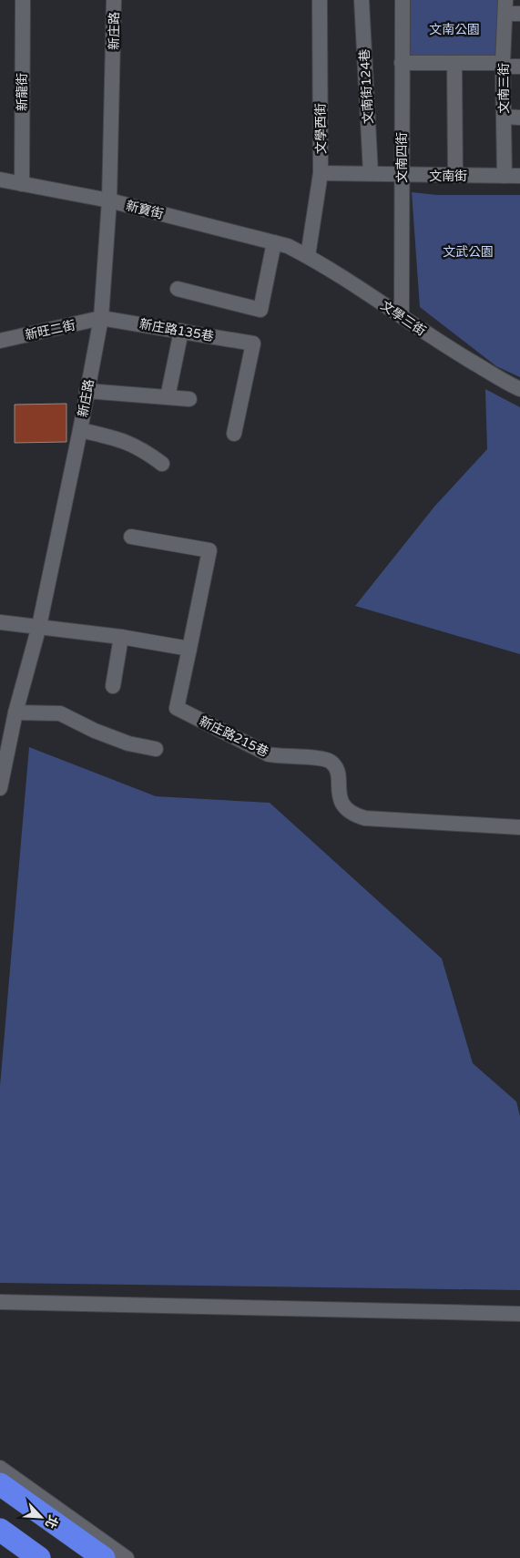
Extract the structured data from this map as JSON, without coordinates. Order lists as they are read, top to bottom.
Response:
{
  "streets": {
    "street": [
      "新庄路",
      "文南街124巷",
      "文南三街",
      "新龍街",
      "文學西街",
      "文南四街",
      "文南街",
      "新寶街",
      "文學三街",
      "新旺二街",
      "新庄路135巷",
      "新庄路215巷"
    ]
  },
  "crossings": [
    ["新庄路", "新寶街"],
    ["新庄路", "新旺二街"],
    ["新庄路", "新庄路135巷"],
    ["文南街124巷", "文南街"],
    ["文南三街", "文南街"],
    ["新龍街", "新寶街"],
    ["文學西街", "文南街"],
    ["文學西街", "文學三街"],
    ["文南四街", "文南街"],
    ["文南四街", "文學三街"],
    ["新寶街", "文學三街"],
    ["新旺二街", "新庄路135巷"]
  ],
  "parks": ["文南公園", "文武公園"],
  "north": "bottom right"
}
